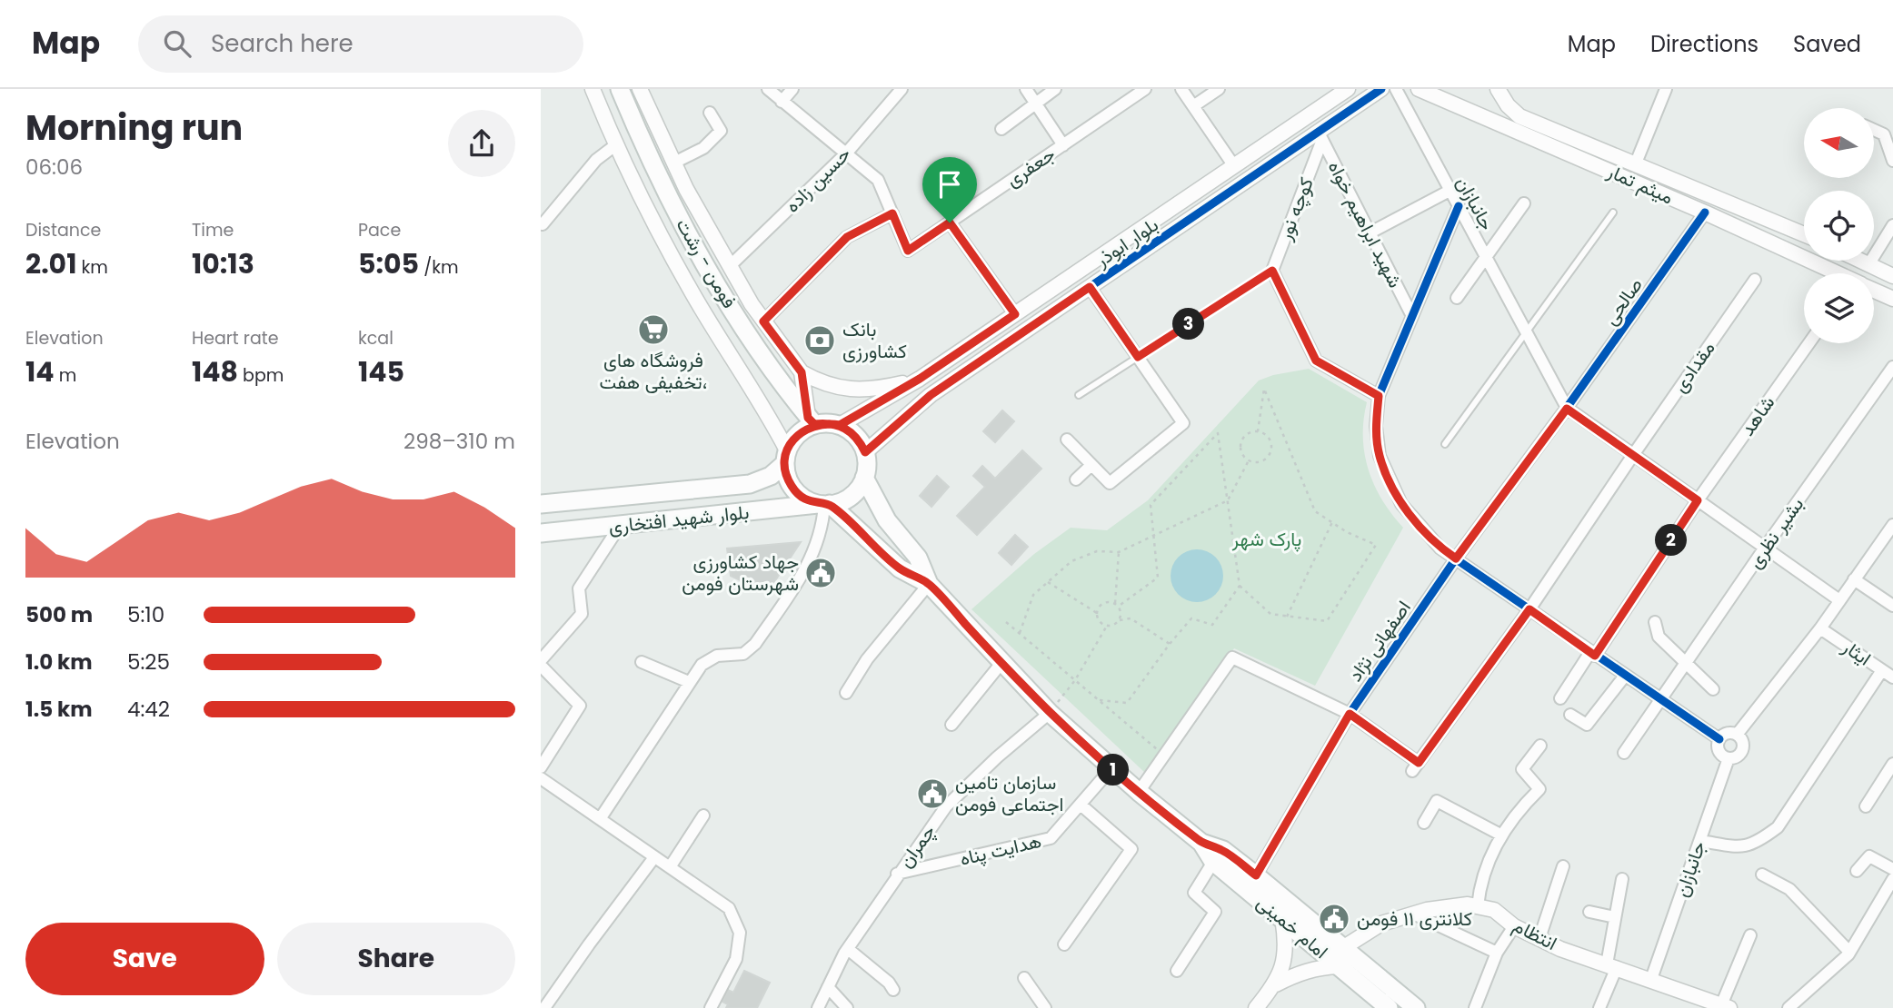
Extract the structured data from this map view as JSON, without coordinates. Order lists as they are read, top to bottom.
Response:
{
  "streets": {
    "main road": ["فومن - رشت", "بلوار شهید افتخاری", "امام خمینی"],
    "street": [
      "جعفری",
      "حسین زاده",
      "میثم تمار",
      "جانبازان",
      "کوچه نور",
      "شهید ابراهیم خواه",
      "بلوار ابوذر",
      "صالحی",
      "مقدادی",
      "شاهد",
      "بشیر نظری",
      "اصفهانی نژاد",
      "ایثار",
      "چمران",
      "هدایت پناه",
      "انتظام"
    ]
  },
  "crossings": [
    ["جعفری", "حسین زاده"],
    ["میثم تمار", "صالحی"],
    ["جانبازان", "صالحی"],
    ["جانبازان", "مقدادی"],
    ["جانبازان", "شاهد"],
    ["جانبازان", "بشیر نظری"],
    ["جانبازان", "انتظام"],
    ["کوچه نور", "شهید ابراهیم خواه"],
    ["کوچه نور", "بلوار ابوذر"],
    ["شهید ابراهیم خواه", "بلوار ابوذر"],
    ["بلوار ابوذر", "فومن - رشت"],
    ["بلوار ابوذر", "بلوار شهید افتخاری"],
    ["بلوار ابوذر", "امام خمینی"],
    ["فومن - رشت", "بلوار شهید افتخاری"],
    ["فومن - رشت", "امام خمینی"],
    ["صالحی", "اصفهانی نژاد"],
    ["مقدادی", "اصفهانی نژاد"],
    ["بلوار شهید افتخاری", "امام خمینی"],
    ["اصفهانی نژاد", "امام خمینی"],
    ["چمران", "هدایت پناه"],
    ["چمران", "امام خمینی"],
    ["هدایت پناه", "امام خمینی"],
    ["امام خمینی", "انتظام"]
  ],
  "parks": ["پارک شهر"],
  "places": {
    "supermarket": ["فروشگاه های تخفیفی هفت،"],
    "bank": ["بانک کشاورزی"],
    "public building": ["جهاد کشاورزی شهرستان فومن", "سازمان تامین اجتماعی فومن", "کلانتری ۱۱ فومن"]
  },
  "north": "left",
  "page": {
    "header": "Map",
    "search": "Search here",
    "nav": ["Map", "Directions", "Saved"],
    "heading": ["Morning run", "06:06"],
    "stats": [
      ["Distance", "2.01 km"],
      ["Time", "10:13"],
      ["Pace", "5:05 /km"],
      ["Elevation", "14 m"],
      ["Heart rate", "148 bpm"],
      ["kcal", "145"]
    ],
    "pins": ["3", "2", "1"],
    "chart": ["Elevation", "298–310 m"],
    "list": [
      {
        "name": "500 m",
        "note": "5:10"
      },
      {
        "name": "1.0 km",
        "note": "5:25"
      },
      {
        "name": "1.5 km",
        "note": "4:42"
      }
    ],
    "buttons": ["Save", "Share"]
  }
}
